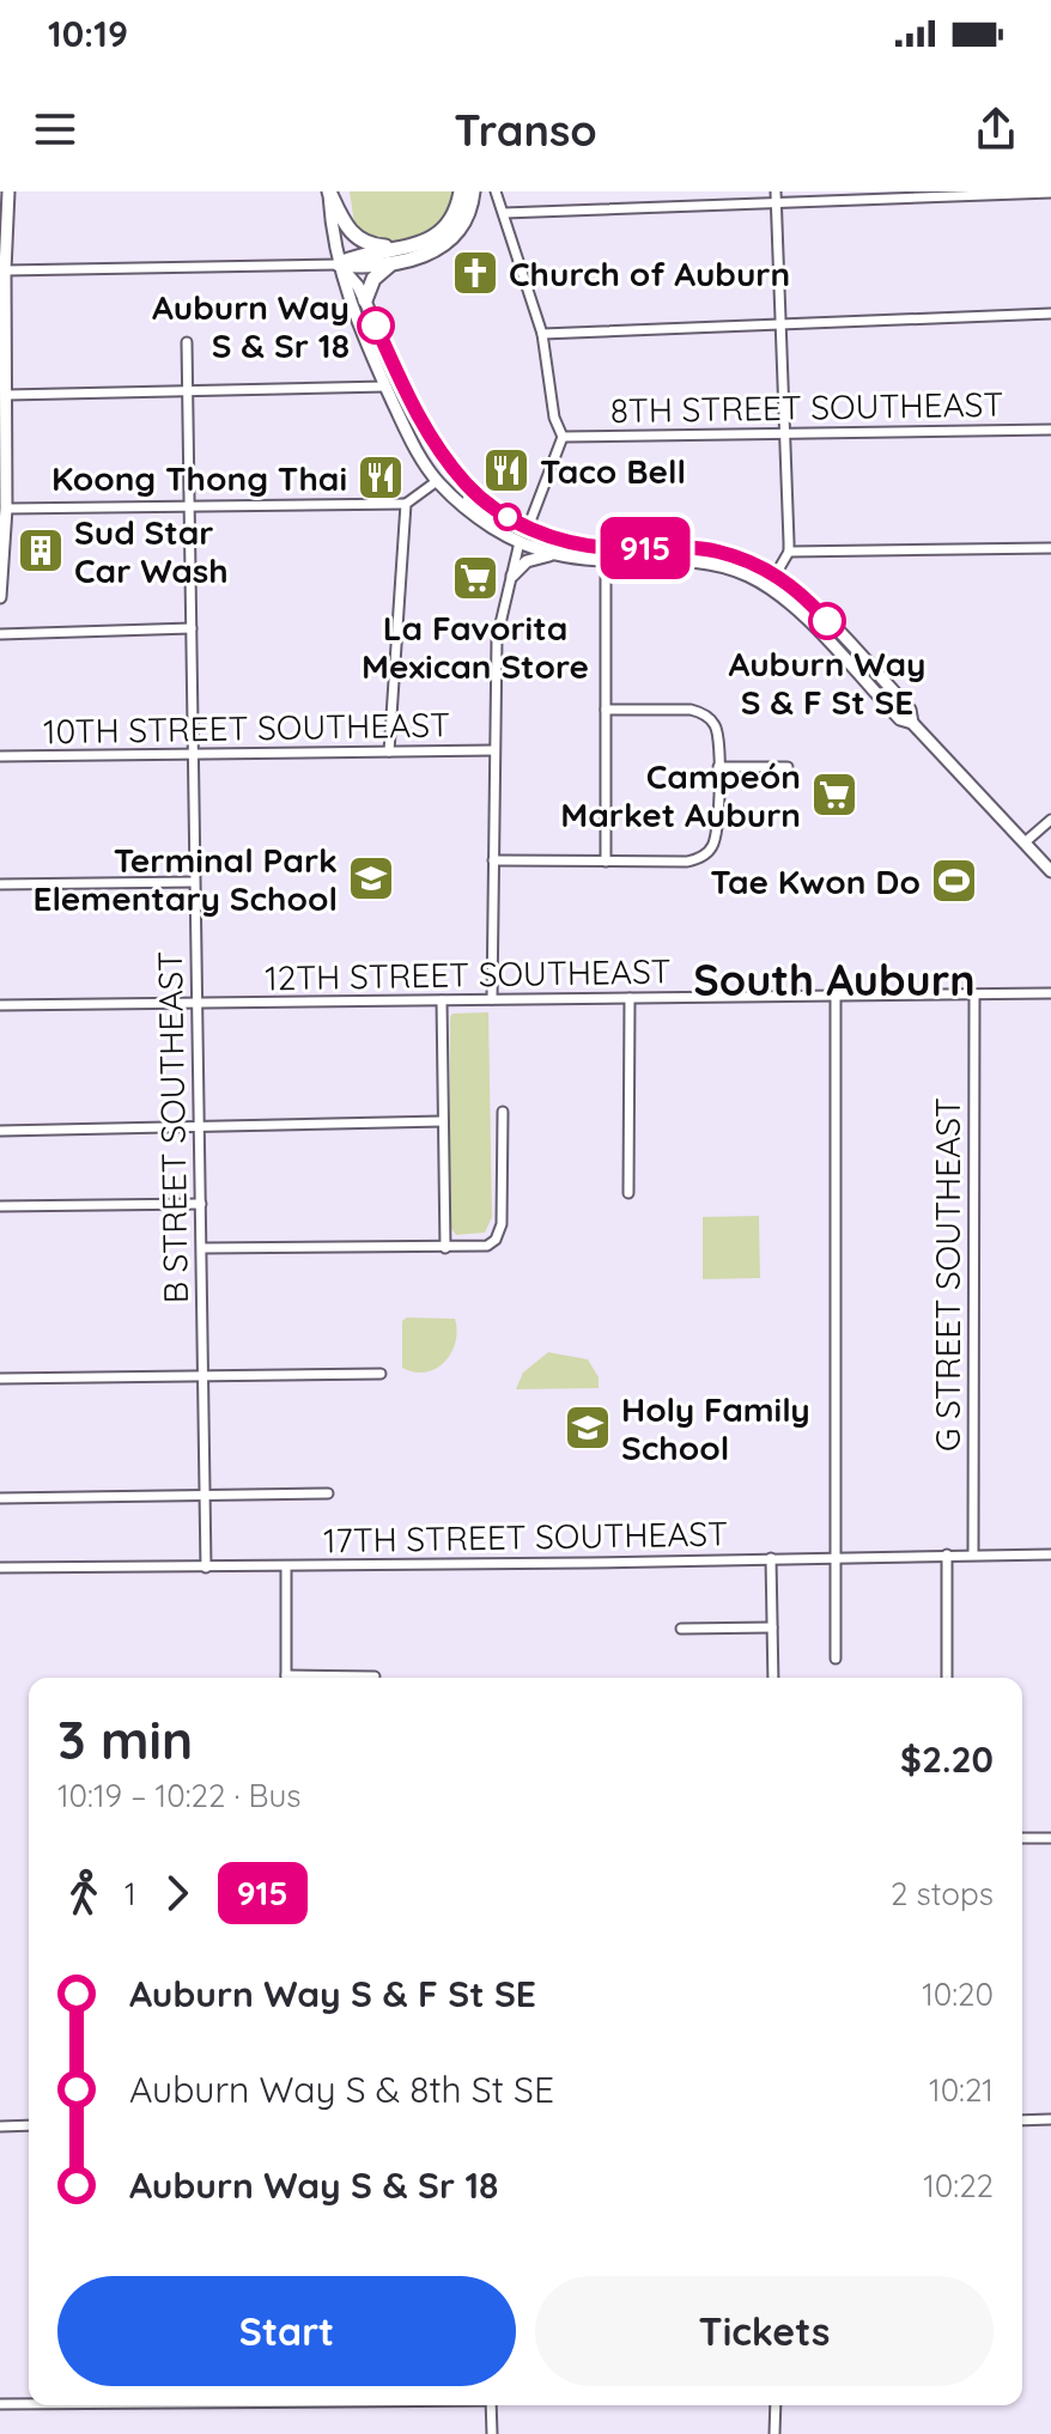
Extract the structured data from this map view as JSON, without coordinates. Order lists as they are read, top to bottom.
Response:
{
  "streets": {
    "street": [
      "8TH STREET SOUTHEAST",
      "10TH STREET SOUTHEAST",
      "12TH STREET SOUTHEAST",
      "B STREET SOUTHEAST",
      "G STREET SOUTHEAST",
      "17TH STREET SOUTHEAST"
    ]
  },
  "crossings": [
    ["10TH STREET SOUTHEAST", "B STREET SOUTHEAST"],
    ["12TH STREET SOUTHEAST", "B STREET SOUTHEAST"],
    ["12TH STREET SOUTHEAST", "G STREET SOUTHEAST"],
    ["B STREET SOUTHEAST", "17TH STREET SOUTHEAST"],
    ["G STREET SOUTHEAST", "17TH STREET SOUTHEAST"]
  ],
  "districts": ["South Auburn"],
  "places": {
    "church": ["Church of Auburn"],
    "other": ["Auburn Way S & Sr 18", "Auburn Way S & F St SE"],
    "restaurant": ["Taco Bell", "Koong Thong Thai"],
    "building": ["Sud Star Car Wash"],
    "supermarket": ["La Favorita Mexican Store", "Campeón Market Auburn"],
    "school or university": ["Terminal Park Elementary School", "Holy Family School"],
    "sports": ["Tae Kwon Do"]
  },
  "lines": ["bus line 915"],
  "page": {
    "status": "10:19",
    "header": "Transo",
    "on_map": "915",
    "heading": ["3 min", "10:19 – 10:22 · Bus", "$2.20"],
    "legs": ["1", "915", "2 stops"],
    "list": [
      {
        "name": "Auburn Way S & F St SE",
        "value": "10:20"
      },
      {
        "name": "Auburn Way S & 8th St SE",
        "value": "10:21"
      },
      {
        "name": "Auburn Way S & Sr 18",
        "value": "10:22"
      }
    ],
    "buttons": ["Start", "Tickets"]
  }
}
